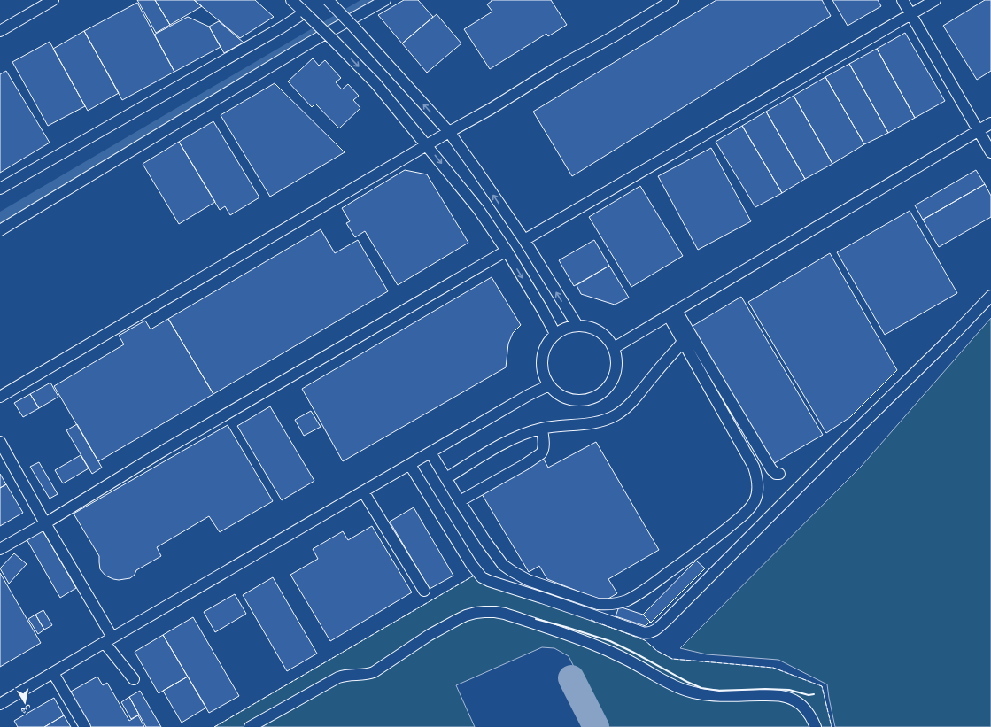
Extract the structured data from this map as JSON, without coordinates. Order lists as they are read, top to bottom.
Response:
{
  "north": "bottom"
}
